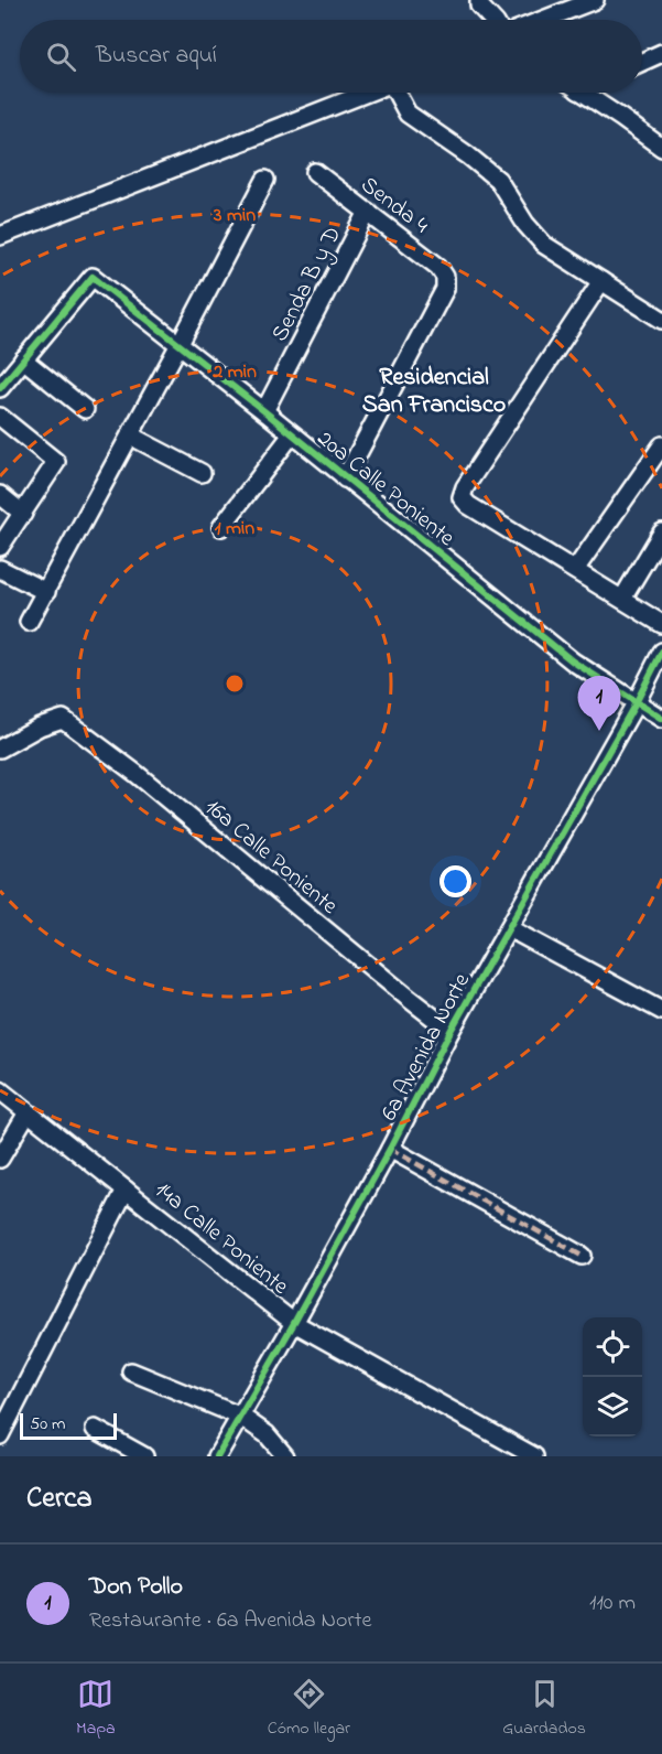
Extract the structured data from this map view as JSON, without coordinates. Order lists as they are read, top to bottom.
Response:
{
  "streets": {
    "street": [
      "Senda 4",
      "Senda B y D",
      "20a Calle Poniente",
      "16a Calle Poniente",
      "6a Avenida Norte",
      "14a Calle Poniente"
    ]
  },
  "crossings": [
    ["Senda 4", "Senda B y D"],
    ["Senda 4", "20a Calle Poniente"],
    ["Senda B y D", "20a Calle Poniente"],
    ["20a Calle Poniente", "6a Avenida Norte"],
    ["16a Calle Poniente", "6a Avenida Norte"],
    ["6a Avenida Norte", "14a Calle Poniente"]
  ],
  "districts": ["Residencial San Francisco"],
  "scale_bar": "50 m",
  "page": {
    "search": "Buscar aquí",
    "pins": "1",
    "scale": "50 m",
    "heading": "Cerca",
    "list": [
      {
        "mark": "1",
        "name": "Don Pollo",
        "note": "Restaurante · 6a Avenida Norte",
        "value": "110 m"
      }
    ],
    "nav": ["Mapa", "Cómo llegar", "Guardados"]
  },
  "rings": ["3 min", "2 min", "1 min"]
}
